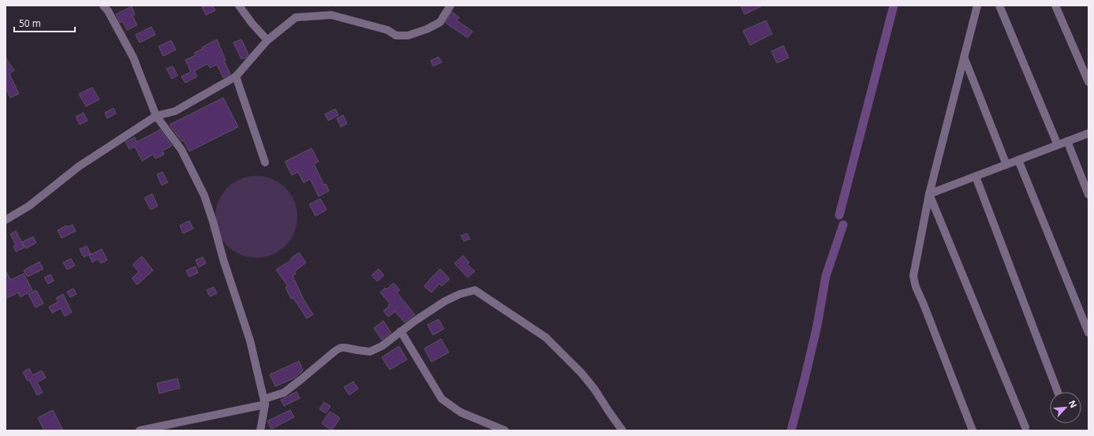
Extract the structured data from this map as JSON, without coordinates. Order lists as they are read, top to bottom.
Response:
{
  "scale_bar": "50 m",
  "north": "top right"
}
